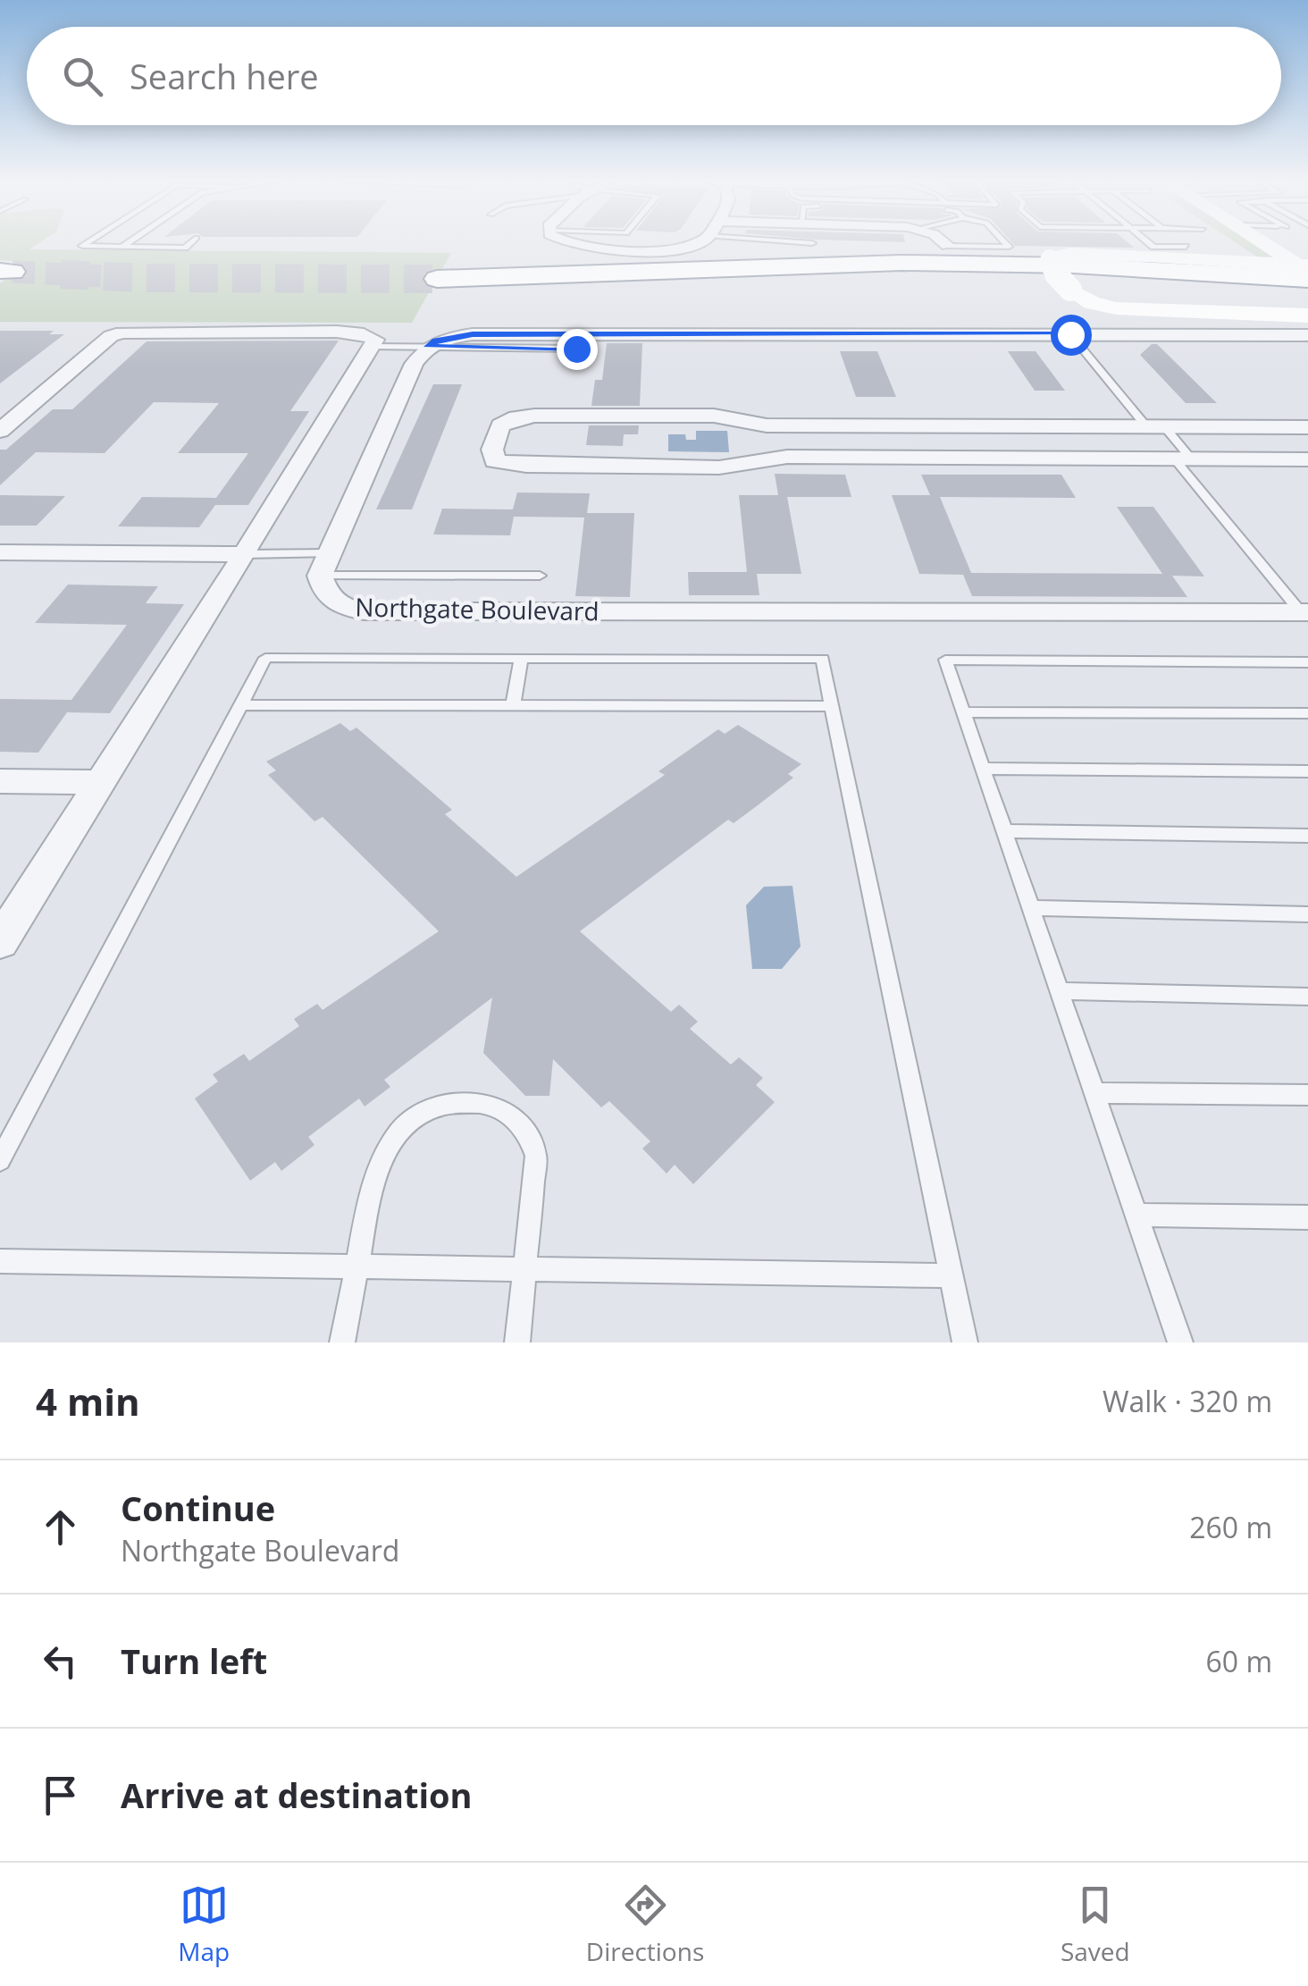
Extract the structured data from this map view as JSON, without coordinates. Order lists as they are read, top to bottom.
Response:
{
  "streets": {
    "street": ["Northgate Boulevard"]
  },
  "page": {
    "search": "Search here",
    "heading": ["4 min", "Walk · 320 m"],
    "list": [
      ["Continue", "Northgate Boulevard", "260 m"],
      ["Turn left", "60 m"],
      "Arrive at destination"
    ],
    "nav": ["Map", "Directions", "Saved"]
  }
}
